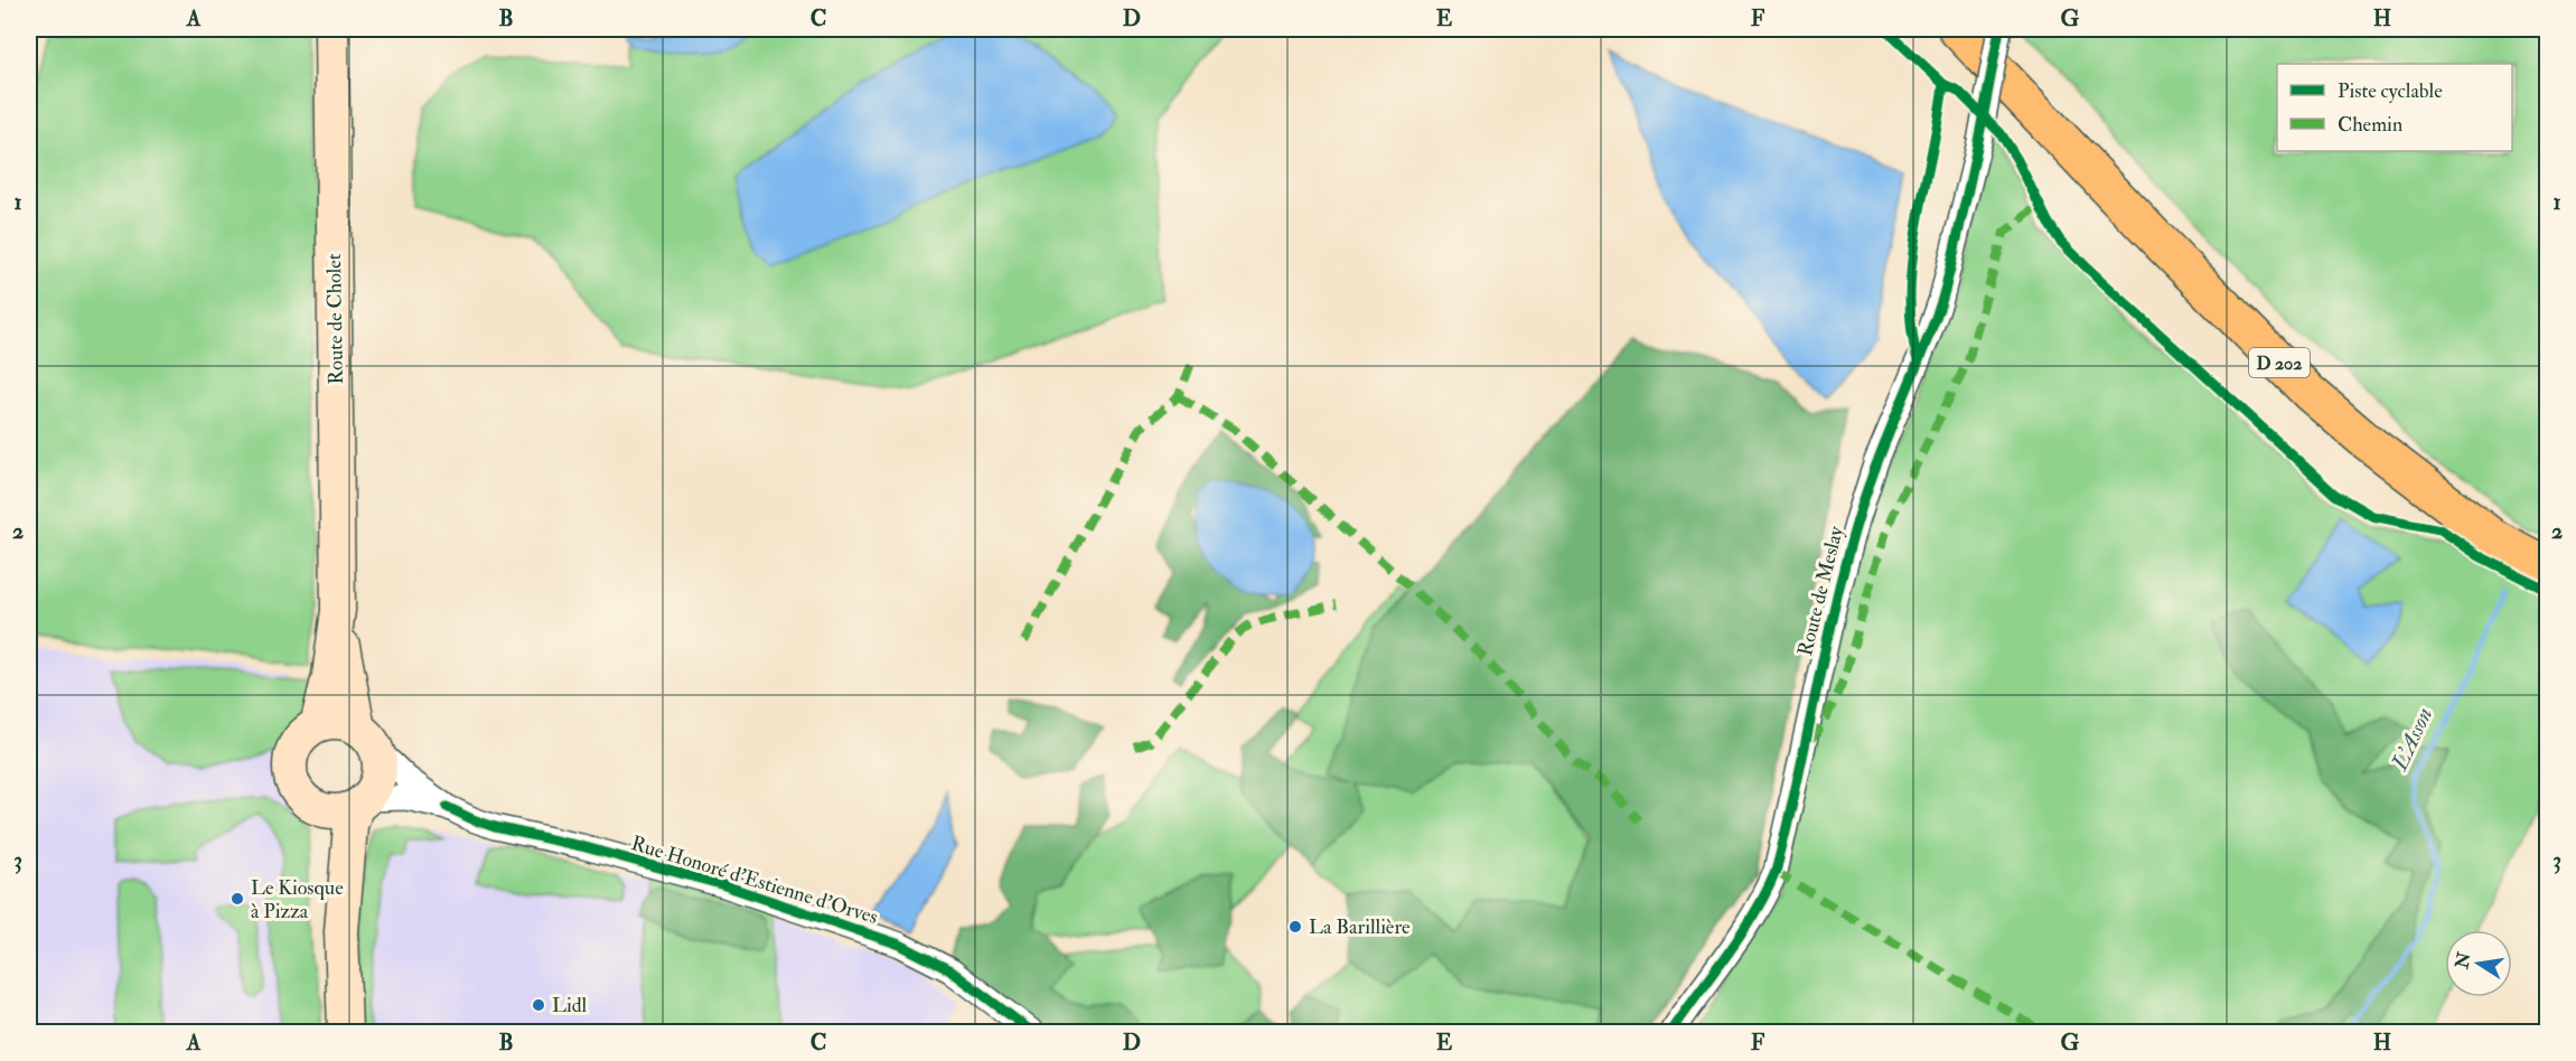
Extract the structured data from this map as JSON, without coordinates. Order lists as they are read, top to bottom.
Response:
{
  "streets": {
    "main road": ["Route de Cholet", "D 202"],
    "street": ["Route de Meslay", "Rue Honoré d'Estienne d'Orves"]
  },
  "crossings": [
    ["Route de Cholet", "Rue Honoré d'Estienne d'Orves"]
  ],
  "water": ["L'Asson"],
  "places": ["Le Kiosque à Pizza", "La Barillière", "Lidl"],
  "legend": ["Piste cyclable", "Chemin"],
  "north": "left",
  "grid": {
    "columns": [
      "A",
      "B",
      "C",
      "D",
      "E",
      "F",
      "G",
      "H"
    ],
    "rows": ["1", "2", "3"]
  }
}
